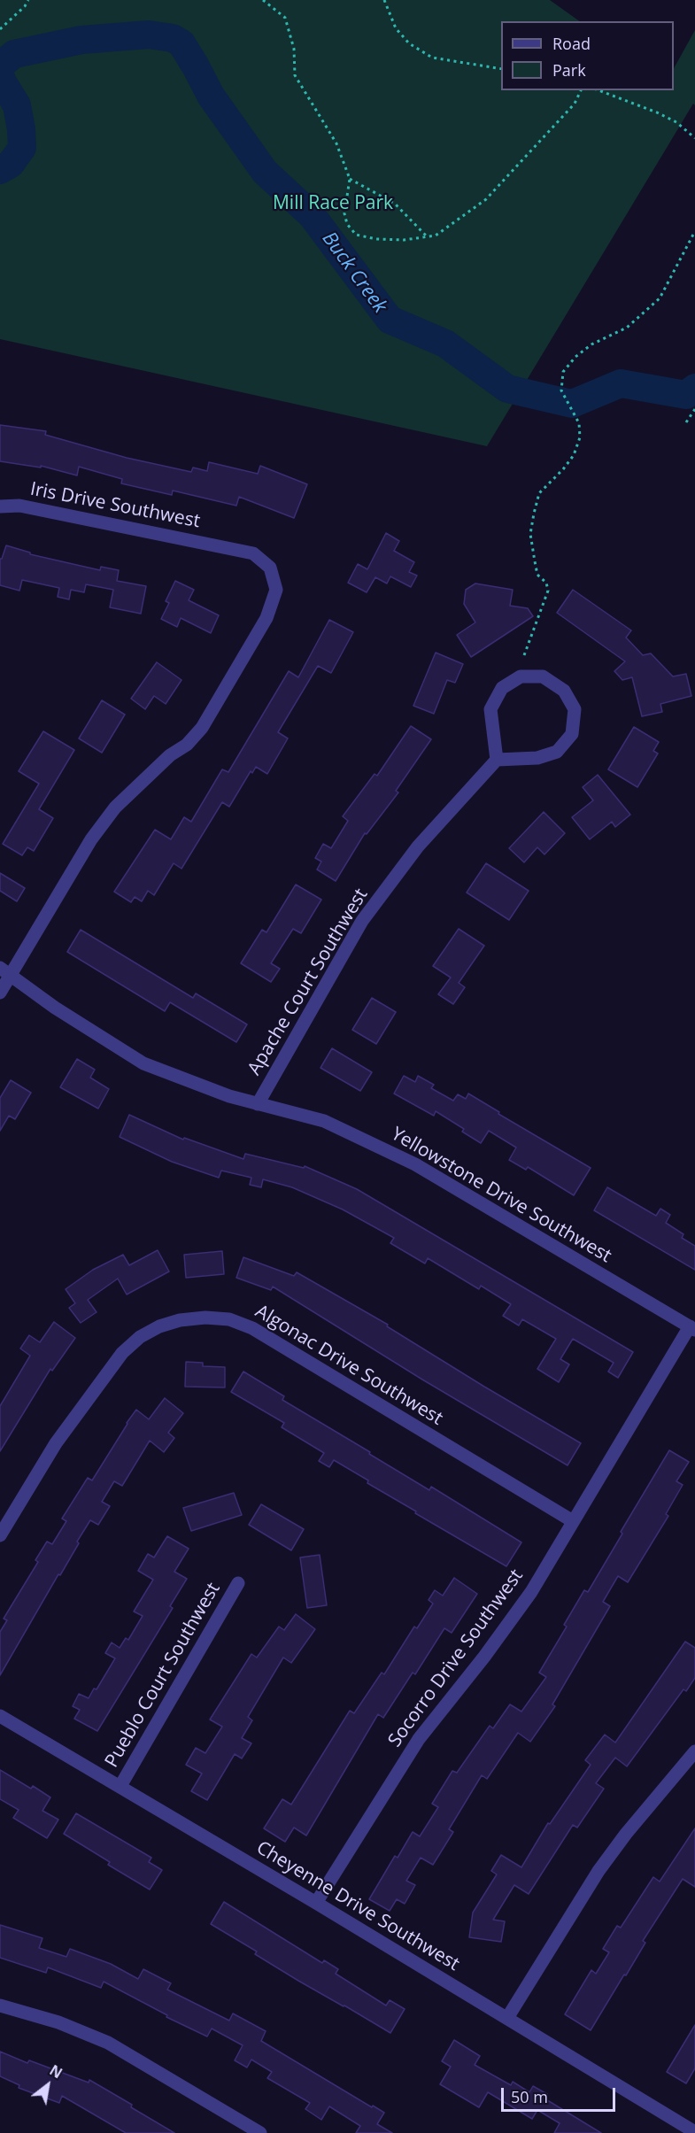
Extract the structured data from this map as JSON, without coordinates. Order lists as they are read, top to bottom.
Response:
{
  "streets": {
    "street": [
      "Iris Drive Southwest",
      "Apache Court Southwest",
      "Yellowstone Drive Southwest",
      "Algonac Drive Southwest",
      "Socorro Drive Southwest",
      "Pueblo Court Southwest",
      "Cheyenne Drive Southwest"
    ]
  },
  "crossings": [
    ["Iris Drive Southwest", "Yellowstone Drive Southwest"],
    ["Apache Court Southwest", "Yellowstone Drive Southwest"],
    ["Yellowstone Drive Southwest", "Socorro Drive Southwest"],
    ["Algonac Drive Southwest", "Socorro Drive Southwest"],
    ["Socorro Drive Southwest", "Cheyenne Drive Southwest"],
    ["Pueblo Court Southwest", "Cheyenne Drive Southwest"]
  ],
  "water": ["Buck Creek"],
  "parks": ["Mill Race Park"],
  "legend": ["Road", "Park"],
  "scale_bar": "50 m",
  "north": "top right"
}
